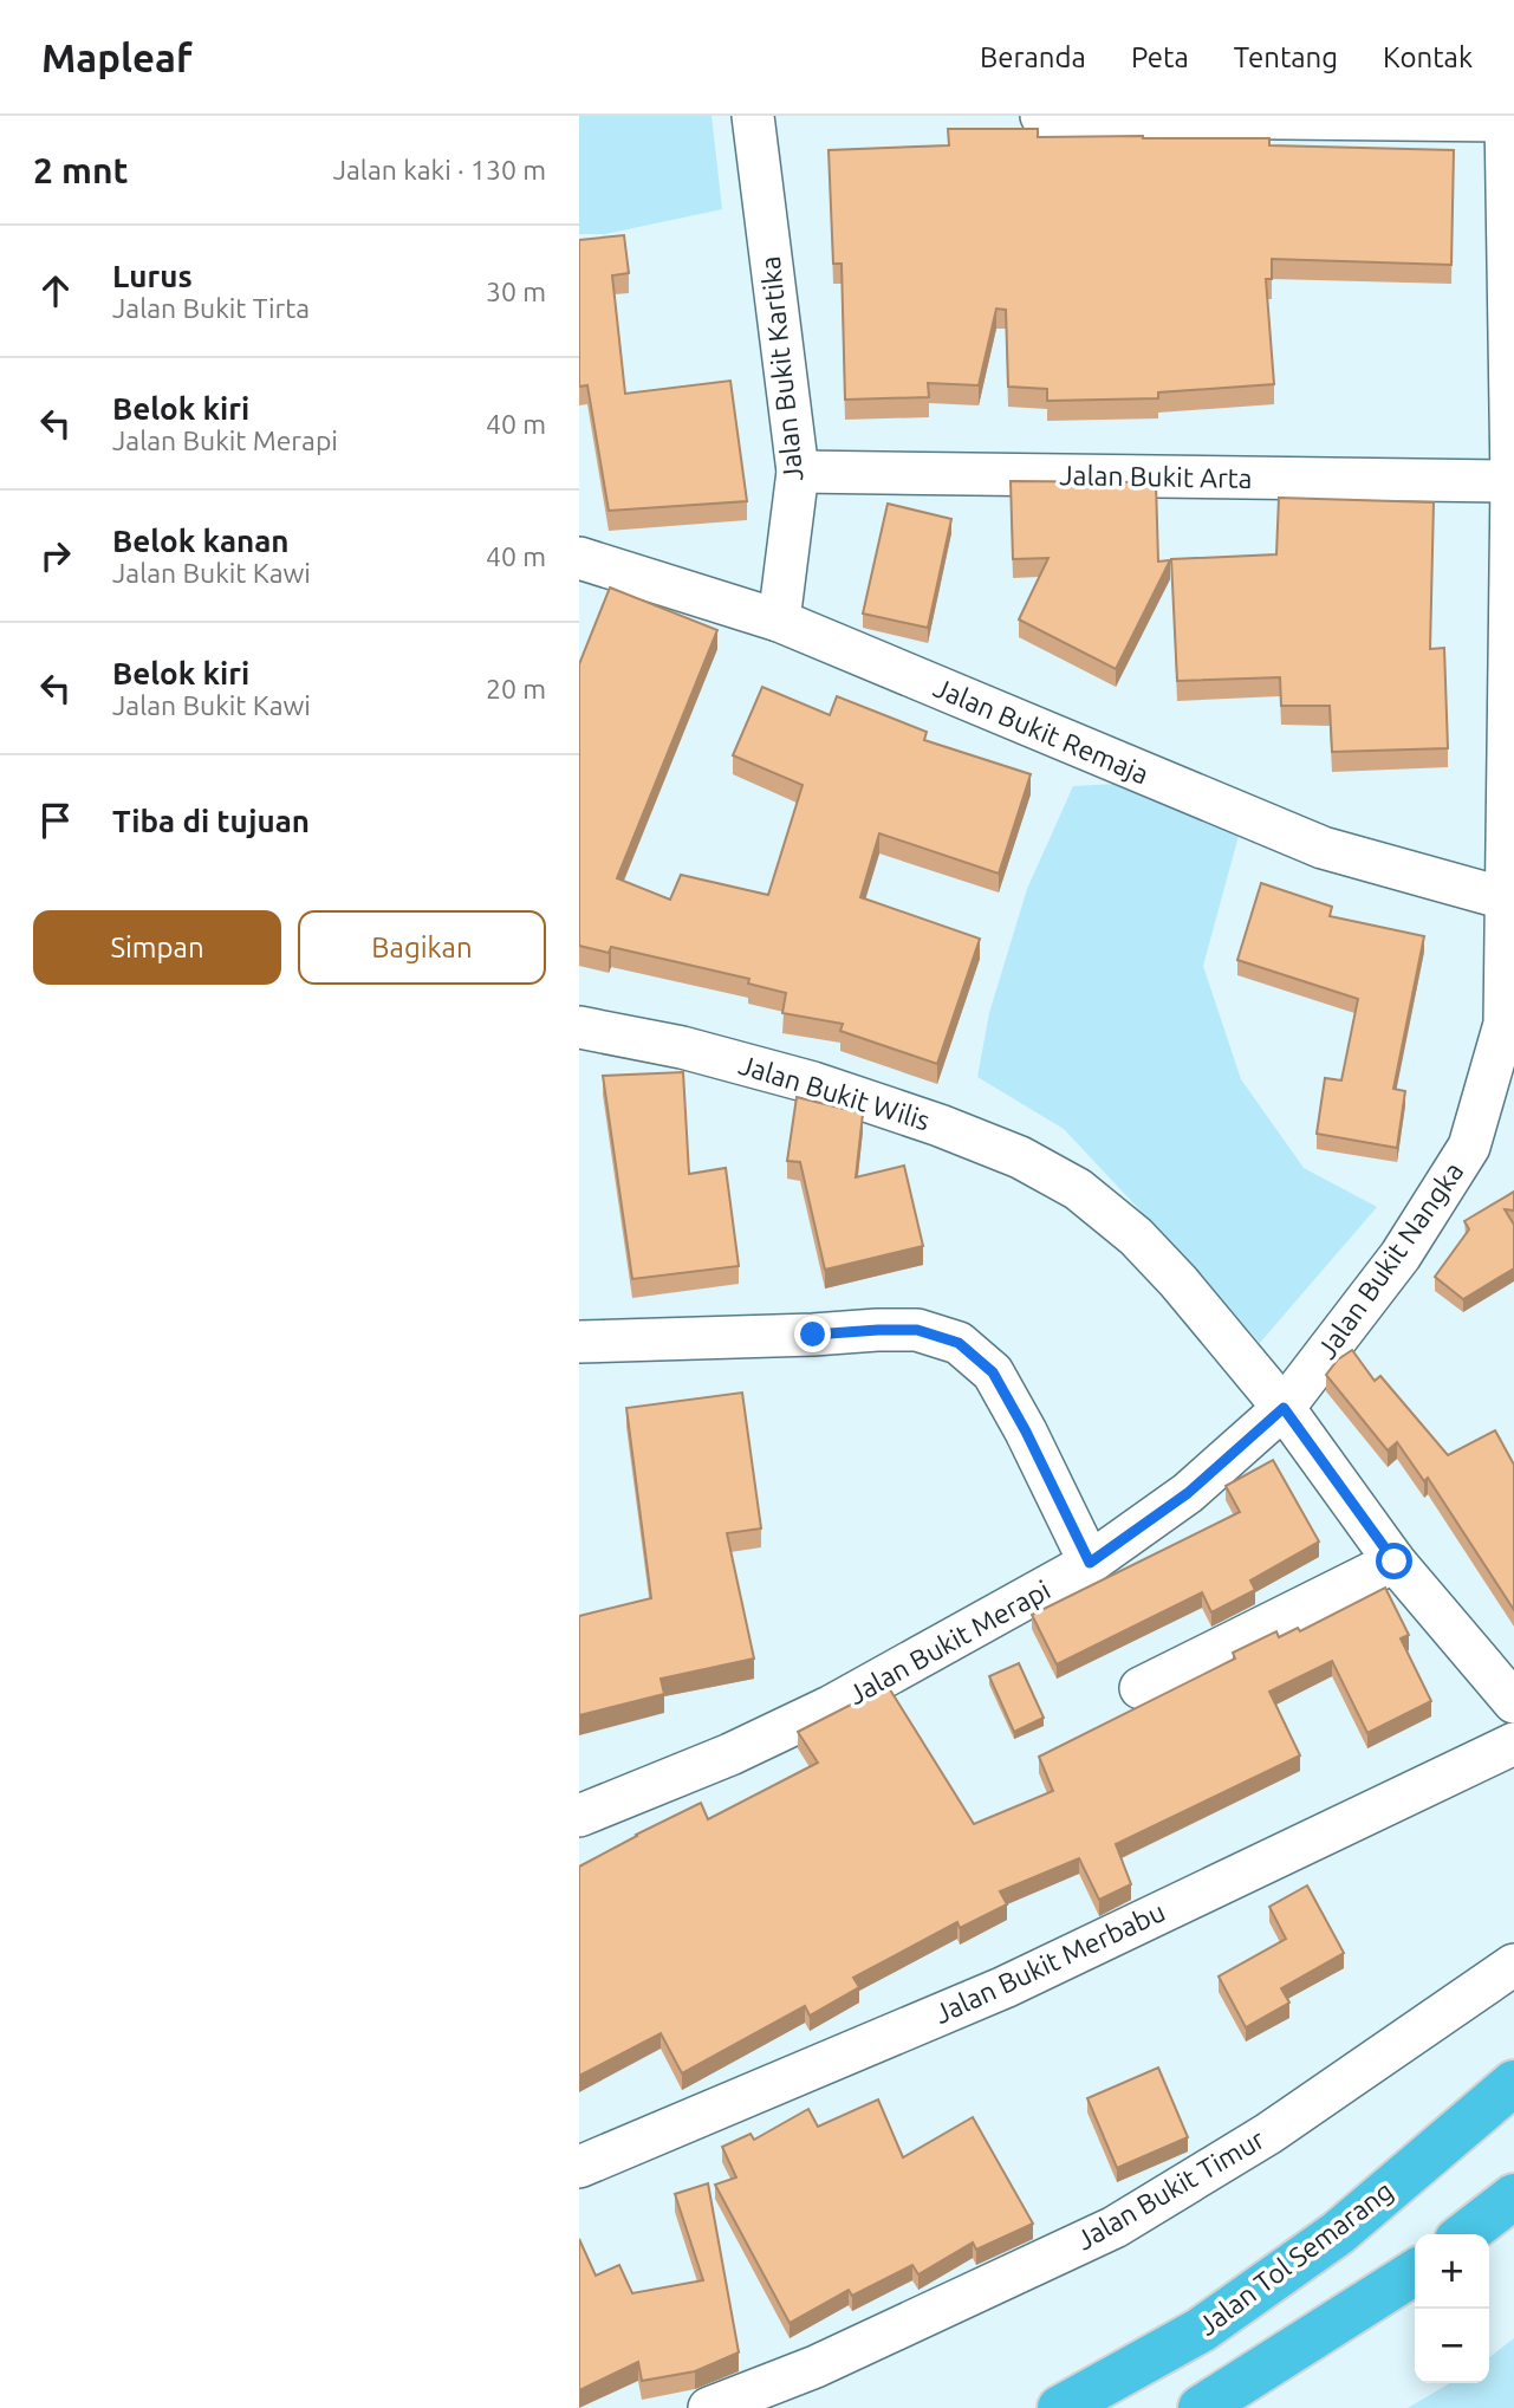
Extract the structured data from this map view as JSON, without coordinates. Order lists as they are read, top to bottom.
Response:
{
  "streets": {
    "highway": ["Jalan Tol Semarang"],
    "street": [
      "Jalan Bukit Kartika",
      "Jalan Bukit Arta",
      "Jalan Bukit Remaja",
      "Jalan Bukit Wilis",
      "Jalan Bukit Nangka",
      "Jalan Bukit Merapi",
      "Jalan Bukit Merbabu",
      "Jalan Bukit Timur"
    ]
  },
  "crossings": [
    ["Jalan Bukit Kartika", "Jalan Bukit Arta"],
    ["Jalan Bukit Kartika", "Jalan Bukit Remaja"],
    ["Jalan Bukit Arta", "Jalan Bukit Nangka"],
    ["Jalan Bukit Remaja", "Jalan Bukit Nangka"],
    ["Jalan Bukit Wilis", "Jalan Bukit Nangka"],
    ["Jalan Bukit Wilis", "Jalan Bukit Merapi"],
    ["Jalan Bukit Nangka", "Jalan Bukit Merapi"]
  ],
  "page": {
    "header": "Mapleaf",
    "nav": [
      "Beranda",
      "Peta",
      "Tentang",
      "Kontak"
    ],
    "heading": ["2 mnt", "Jalan kaki · 130 m"],
    "list": [
      ["Lurus", "Jalan Bukit Tirta", "30 m"],
      ["Belok kiri", "Jalan Bukit Merapi", "40 m"],
      ["Belok kanan", "Jalan Bukit Kawi", "40 m"],
      ["Belok kiri", "Jalan Bukit Kawi", "20 m"],
      "Tiba di tujuan"
    ],
    "buttons": ["Simpan", "Bagikan"],
    "map_buttons": ["+", "−"]
  }
}
